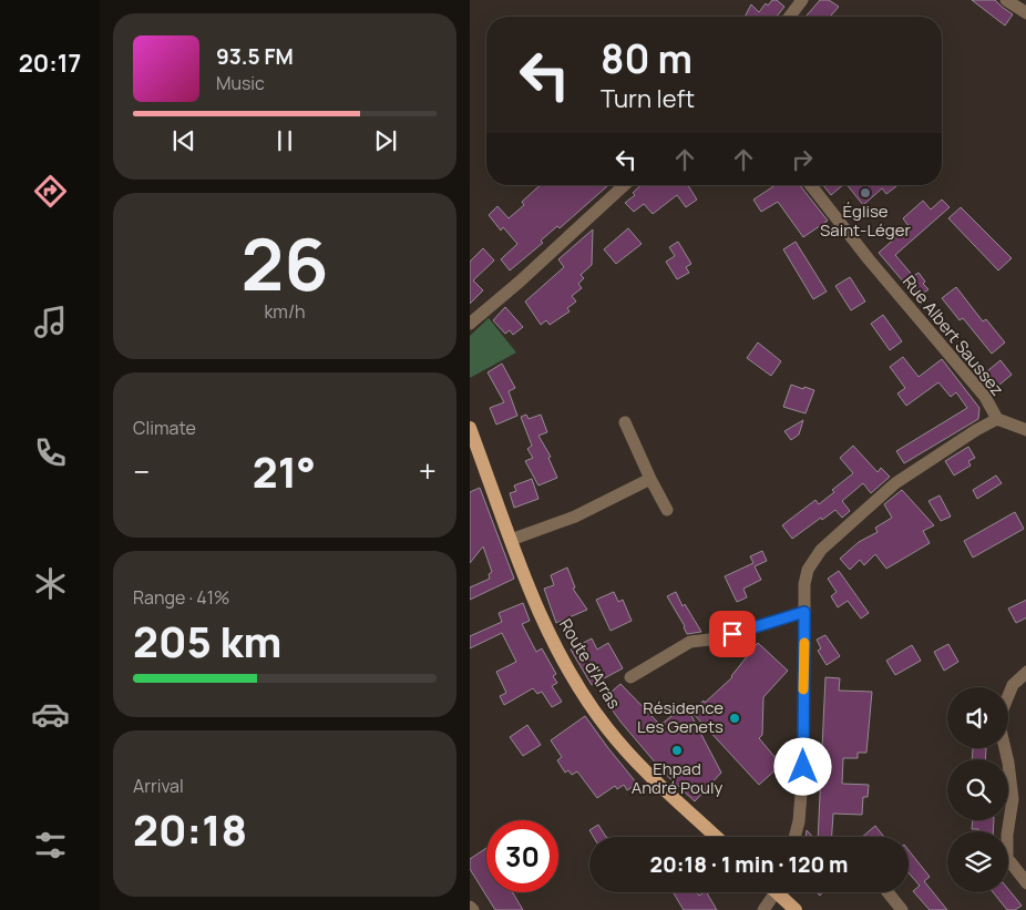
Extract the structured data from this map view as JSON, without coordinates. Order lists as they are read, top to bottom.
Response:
{
  "streets": {
    "main road": ["Route d'Arras"],
    "street": ["Rue Albert Saussez"]
  },
  "places": ["Église Saint-Léger", "Résidence Les Genets", "Ehpad André Pouly"],
  "page": {
    "tabs": "20:17",
    "turn": ["80 m", "Turn left"],
    "song": ["93.5 FM", "Music"],
    "tile": [
      ["26", "km/h"],
      "Climate",
      ["Range · 41%", "205 km"],
      ["Arrival", "20:18"]
    ],
    "heat": ["−", "21°", "+"],
    "limit": "30",
    "trip": "20:18 · 1 min · 120 m"
  }
}
